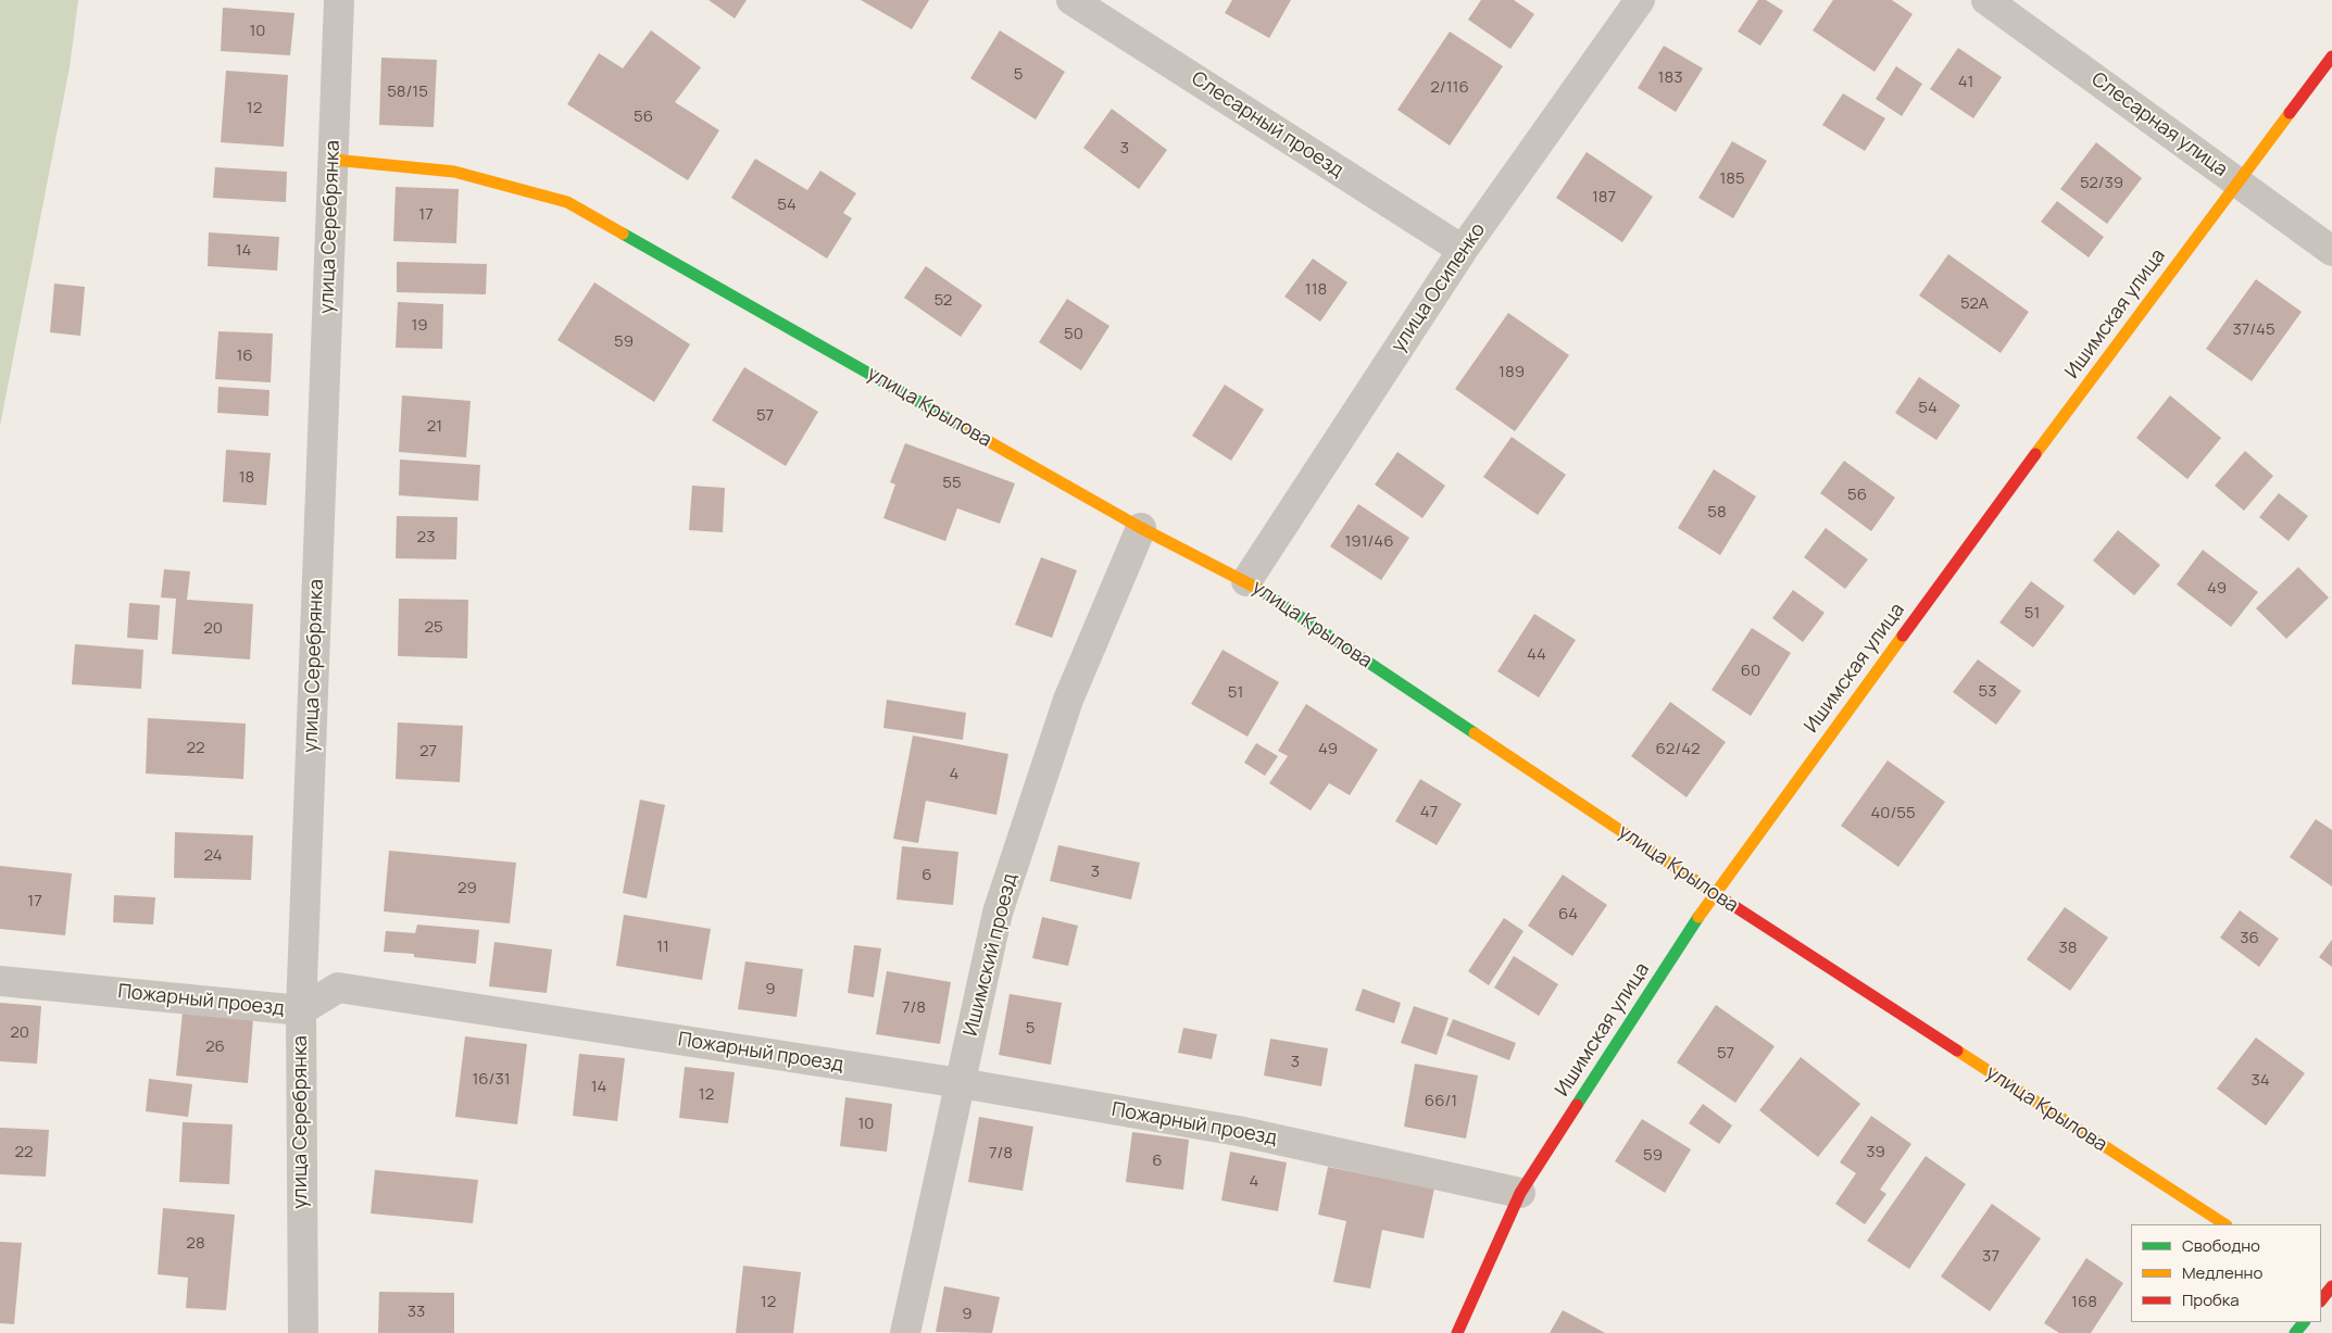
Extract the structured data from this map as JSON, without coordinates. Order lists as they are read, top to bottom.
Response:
{
  "streets": {
    "street": [
      "Слесарный проезд",
      "Слесарная улица",
      "улица Серебрянка",
      "улица Осипенко",
      "Ишимская улица",
      "улица Крылова",
      "Ишимский проезд",
      "Пожарный проезд"
    ]
  },
  "crossings": [
    ["Слесарный проезд", "улица Осипенко"],
    ["Слесарная улица", "Ишимская улица"],
    ["улица Серебрянка", "улица Крылова"],
    ["улица Серебрянка", "Пожарный проезд"],
    ["улица Осипенко", "улица Крылова"],
    ["Ишимская улица", "улица Крылова"],
    ["Ишимская улица", "Пожарный проезд"],
    ["улица Крылова", "Ишимский проезд"],
    ["Ишимский проезд", "Пожарный проезд"]
  ],
  "house_numbers": [
    "10",
    "5",
    "183",
    "41",
    "2/116",
    "58/15",
    "12",
    "56",
    "3",
    "185",
    "52/39",
    "187",
    "54",
    "17",
    "14",
    "118",
    "52",
    "52А",
    "19",
    "37/45",
    "50",
    "59",
    "16",
    "189",
    "54",
    "57",
    "21",
    "18",
    "55",
    "56",
    "58",
    "23",
    "191/46",
    "49",
    "51",
    "25",
    "20",
    "44",
    "60",
    "53",
    "51",
    "22",
    "49",
    "62/42",
    "27",
    "4",
    "47",
    "40/55",
    "24",
    "3",
    "6",
    "29",
    "17",
    "64",
    "36",
    "11",
    "38",
    "9",
    "7/8",
    "5",
    "20",
    "26",
    "57",
    "3",
    "16/31",
    "34",
    "14",
    "12",
    "66/1",
    "10",
    "22",
    "39",
    "7/8",
    "59",
    "6",
    "4",
    "28",
    "37",
    "12",
    "168",
    "33",
    "9"
  ],
  "legend": ["Свободно", "Медленно", "Пробка"]
}
